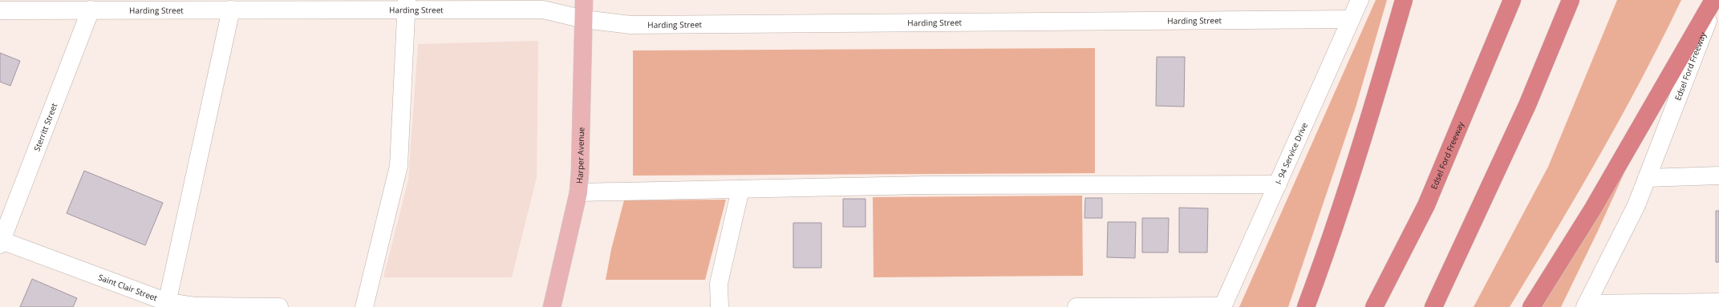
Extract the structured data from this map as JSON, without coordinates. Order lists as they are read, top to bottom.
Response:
{
  "streets": {
    "highway": ["Edsel Ford Freeway"],
    "main road": ["Harper Avenue"],
    "street": [
      "Harding Street",
      "Sterritt Street",
      "I- 94 Service Drive",
      "Saint Clair Street"
    ]
  },
  "crossings": [
    ["Harding Street", "Sterritt Street"],
    ["Harding Street", "I- 94 Service Drive"],
    ["Harding Street", "Harper Avenue"],
    ["Sterritt Street", "Saint Clair Street"]
  ]
}
